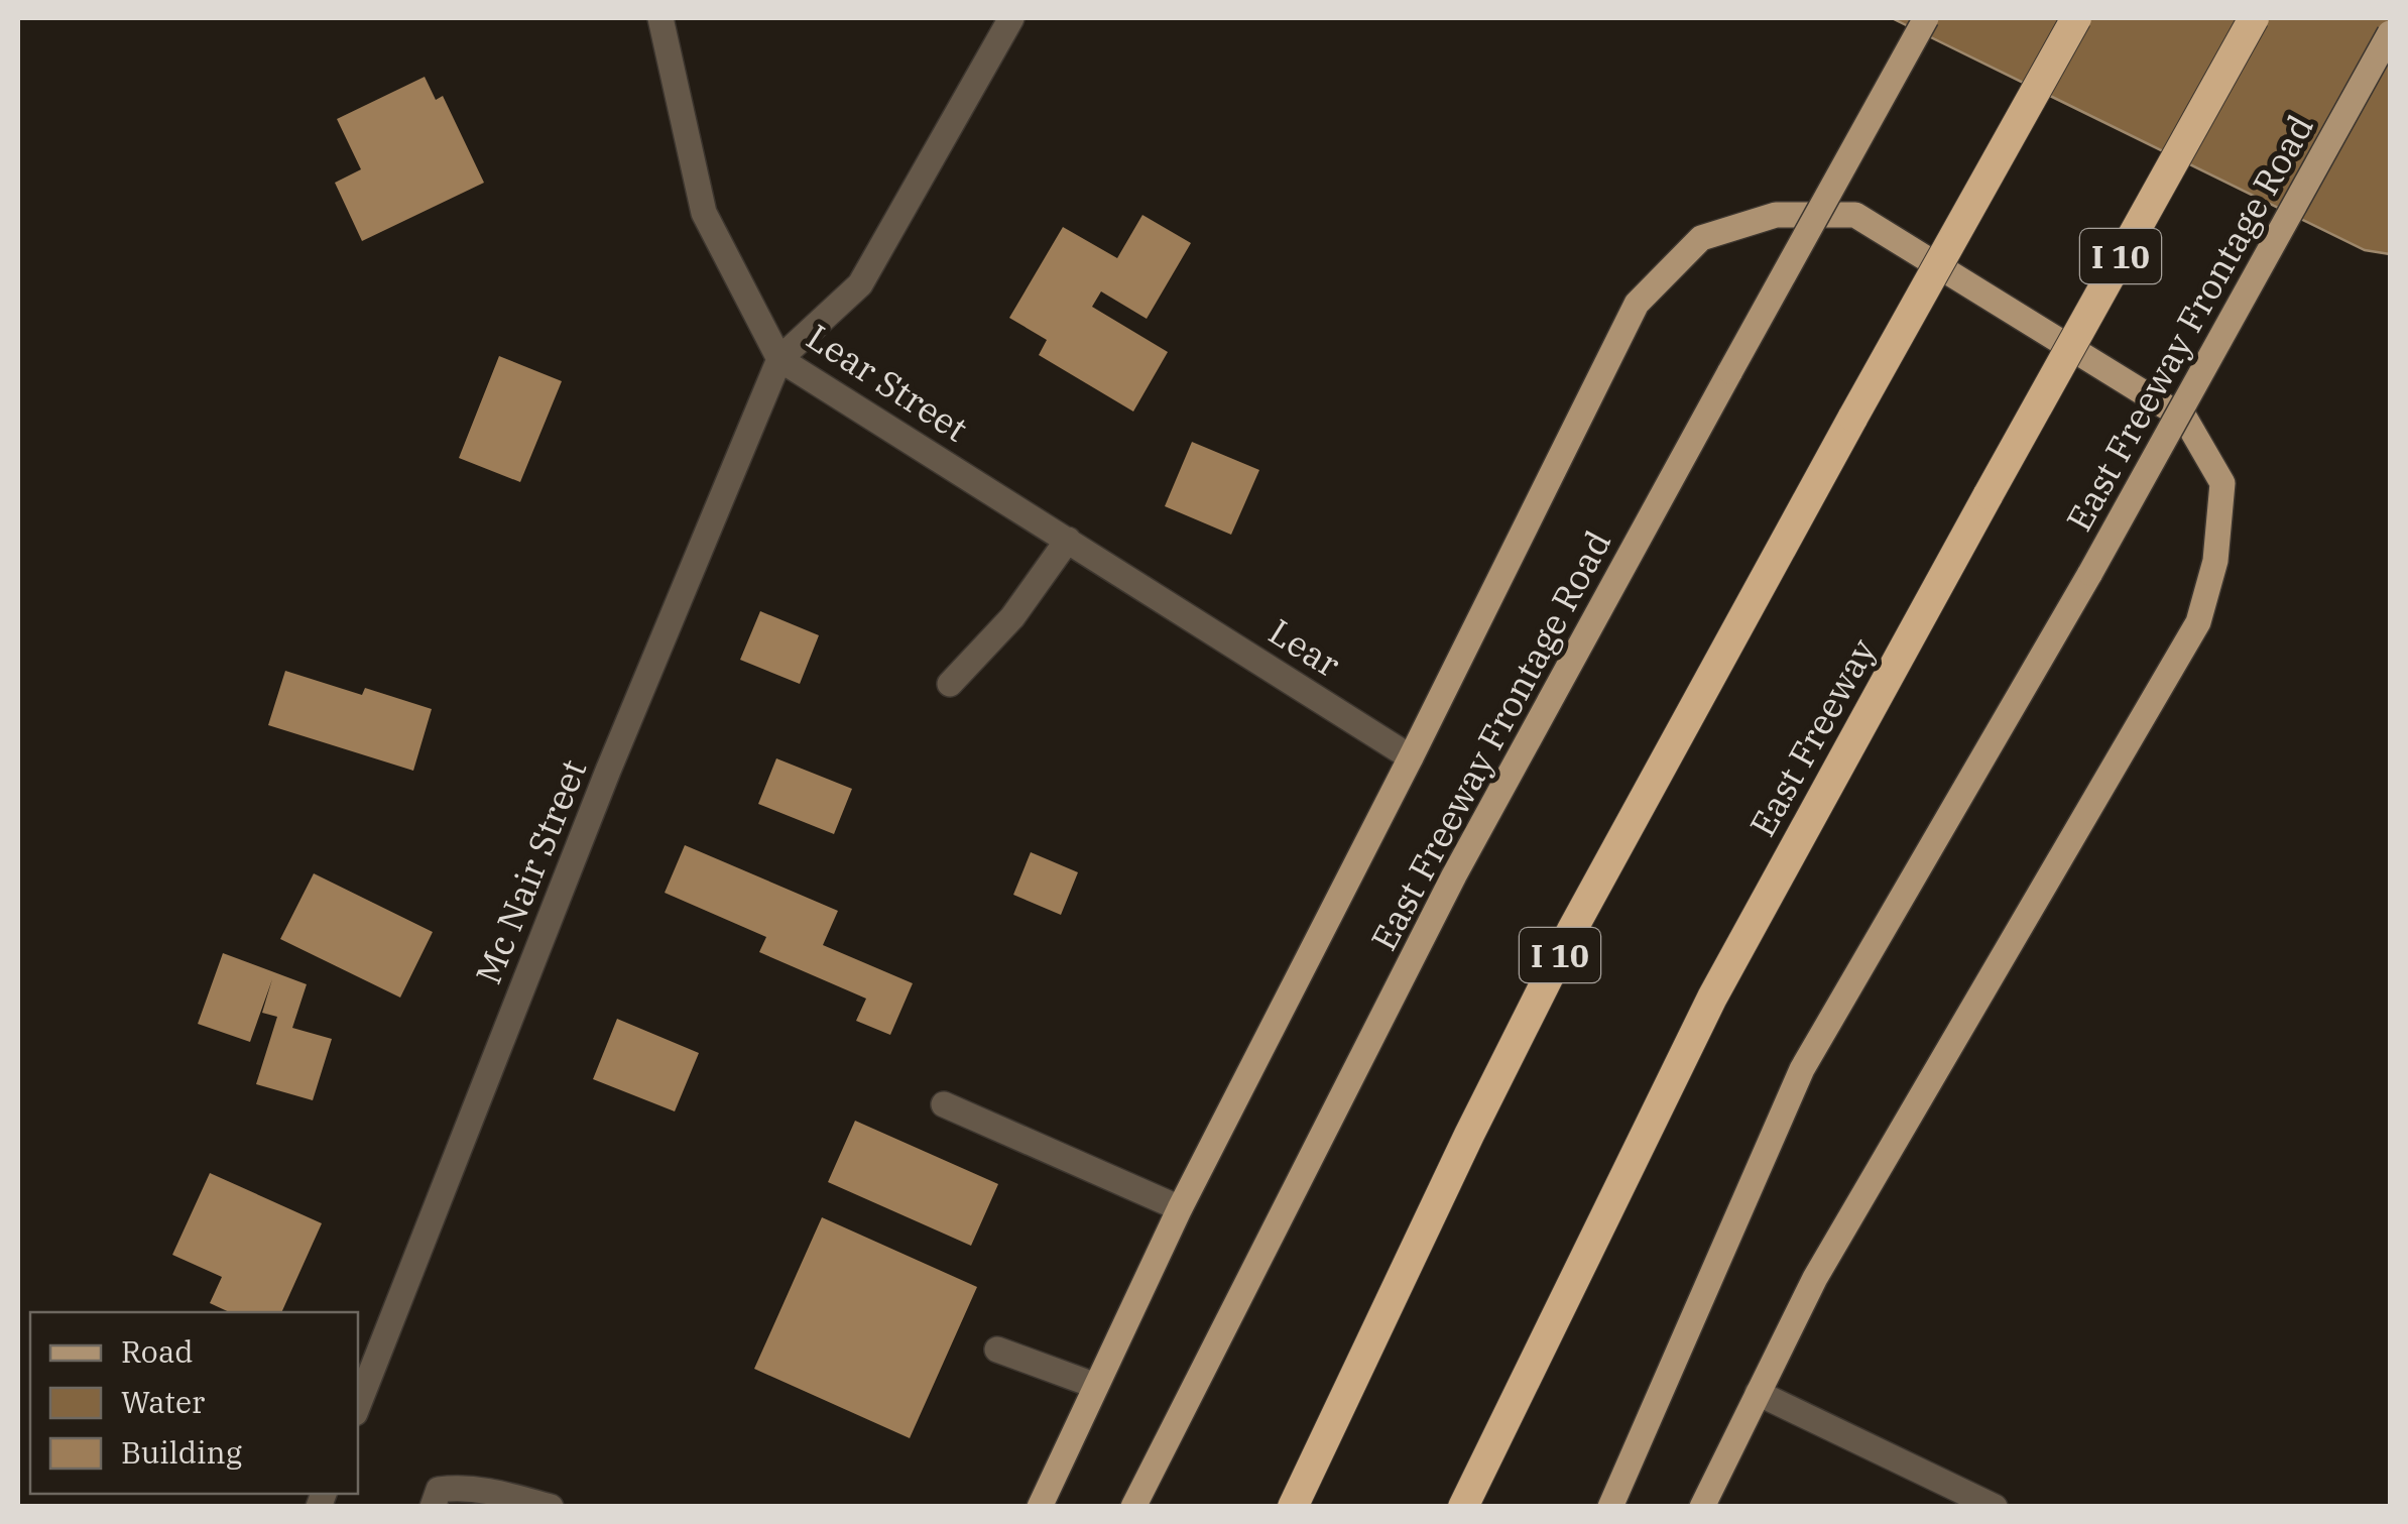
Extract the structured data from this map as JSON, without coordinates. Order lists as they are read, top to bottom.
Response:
{
  "streets": {
    "highway": ["I 10", "East Freeway"],
    "main road": ["East Freeway Frontage Road"],
    "street": ["Lear Street", "Lear", "Mc Nair Street"]
  },
  "crossings": [
    ["Lear Street", "Lear"],
    ["Lear Street", "Mc Nair Street"]
  ],
  "legend": ["Road", "Water", "Building"]
}
